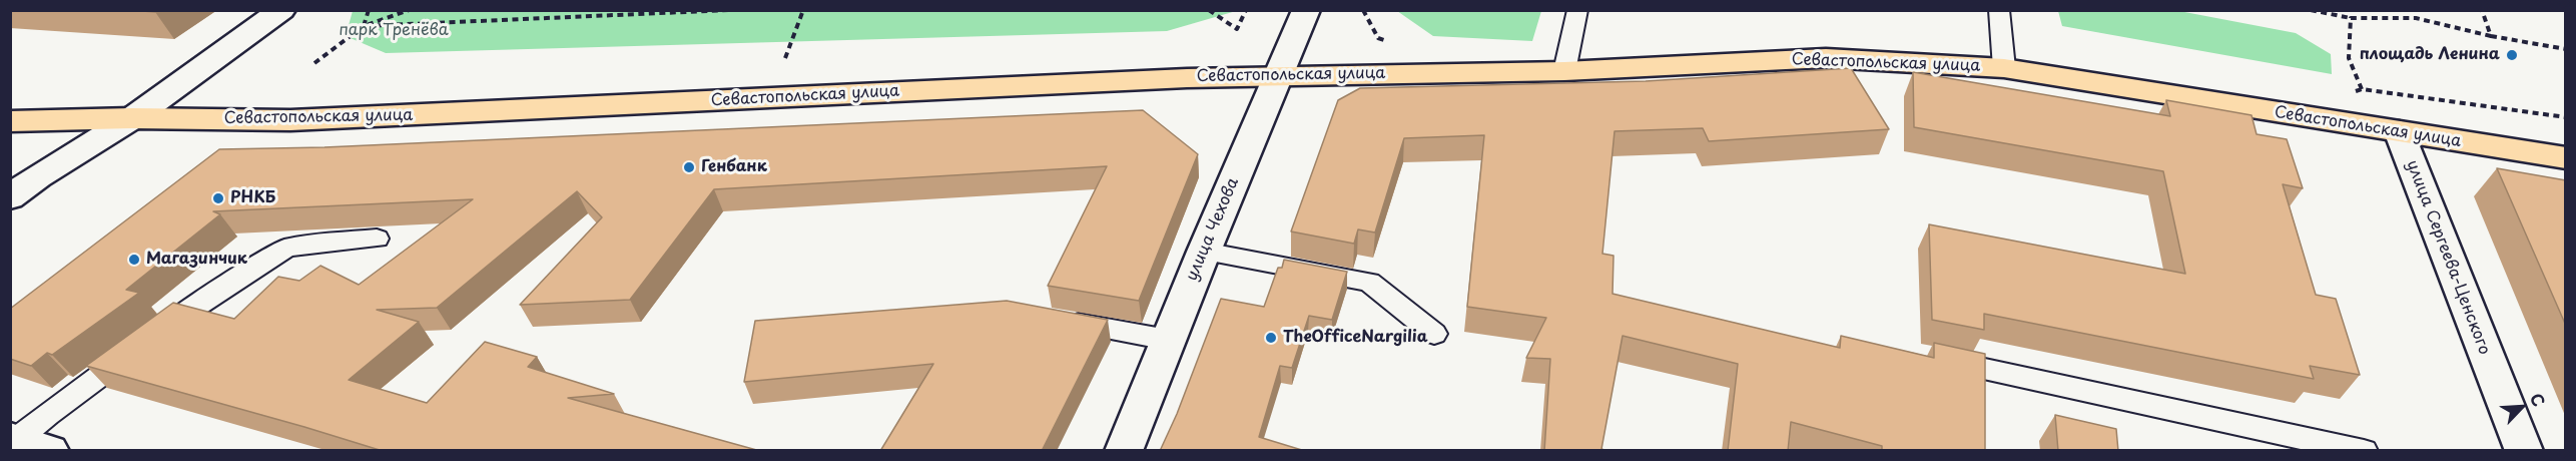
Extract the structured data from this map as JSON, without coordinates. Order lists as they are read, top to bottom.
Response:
{
  "streets": {
    "main road": ["Севастопольская улица", "улица Чехова", "улица Сергеева-Ценского"]
  },
  "crossings": [
    ["Севастопольская улица", "улица Чехова"],
    ["Севастопольская улица", "улица Сергеева-Ценского"]
  ],
  "parks": ["парк Тренёва"],
  "places": [
    "площадь Ленина",
    "Генбанк",
    "РНКБ",
    "Магазинчик",
    "TheOfficeNargilia"
  ],
  "north": "top right"
}
